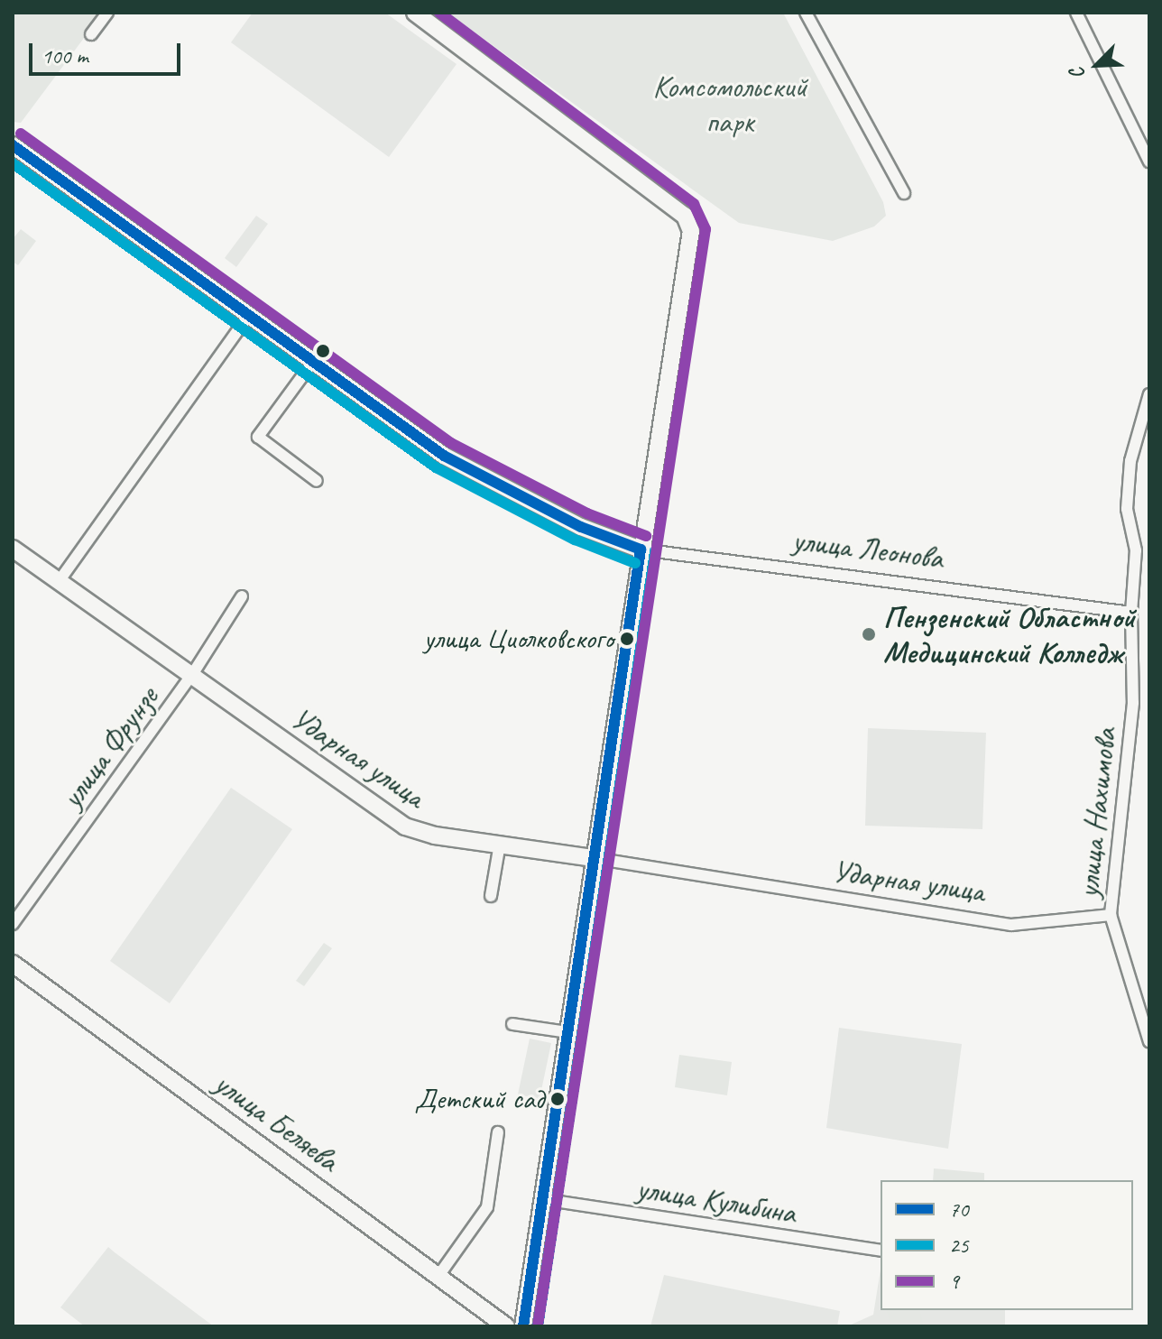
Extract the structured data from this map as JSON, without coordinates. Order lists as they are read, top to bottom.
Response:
{
  "streets": {
    "main road": ["улица Леонова", "Ударная улица", "улица Беляева"],
    "street": ["улица Фрунзе", "улица Нахимова", "улица Кулибина"]
  },
  "crossings": [
    ["улица Леонова", "улица Нахимова"],
    ["улица Фрунзе", "Ударная улица"],
    ["Ударная улица", "улица Нахимова"]
  ],
  "parks": ["Комсомольский парк"],
  "places": ["Пензенский Областной Медицинский Колледж", "улица Циолковского", "Детский сад"],
  "lines": ["transit line 9", "transit line 70", "transit line 25"],
  "legend": ["70", "25", "9"],
  "scale_bar": "100 m",
  "north": "bottom left"
}
